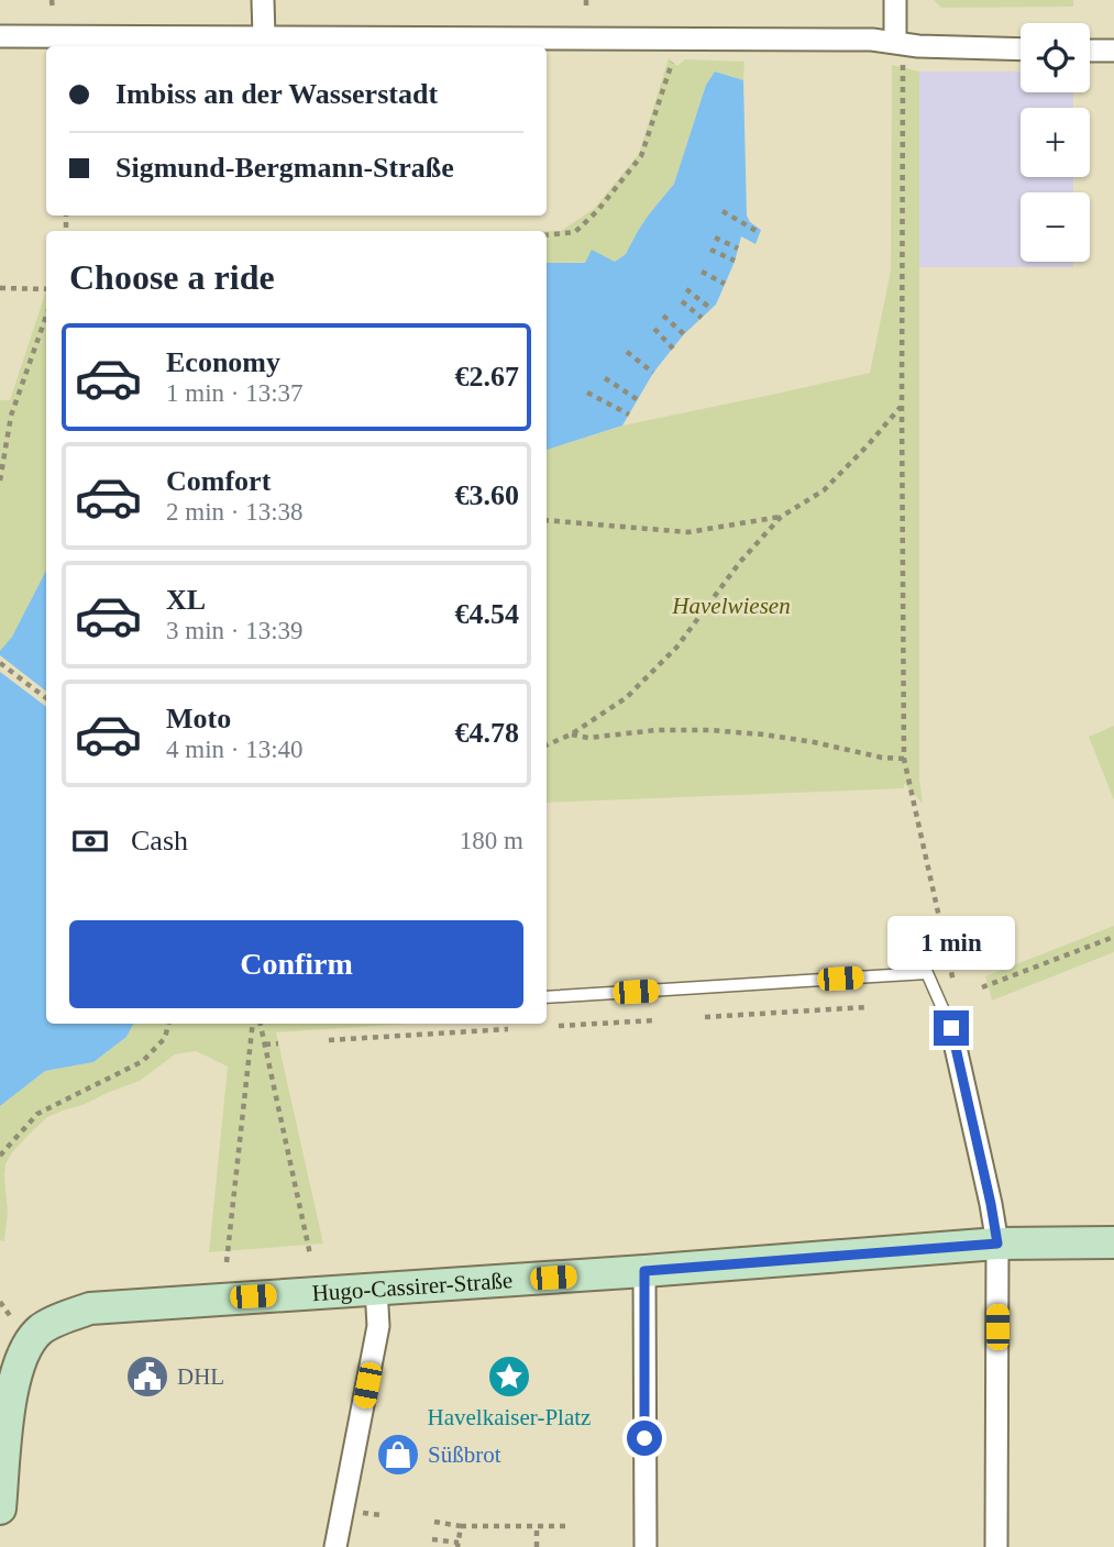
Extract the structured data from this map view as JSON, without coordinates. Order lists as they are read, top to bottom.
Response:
{
  "streets": {
    "street": ["Hugo-Cassirer-Straße"]
  },
  "parks": ["Havelwiesen"],
  "places": {
    "public building": ["DHL"],
    "place": ["Havelkaiser-Platz"],
    "shop": ["Süßbrot"]
  },
  "page": {
    "map_buttons": ["+", "−"],
    "banner": ["Imbiss an der Wasserstadt", "Sigmund-Bergmann-Straße"],
    "heading": "Choose a ride",
    "list": [
      {
        "name": "Economy",
        "note": "1 min · 13:37",
        "value": "€2.67"
      },
      {
        "name": "Comfort",
        "note": "2 min · 13:38",
        "value": "€3.60"
      },
      {
        "name": "XL",
        "note": "3 min · 13:39",
        "value": "€4.54"
      },
      {
        "name": "Moto",
        "note": "4 min · 13:40",
        "value": "€4.78"
      }
    ],
    "pay": ["Cash", "180 m"],
    "buttons": "Confirm",
    "bubble": "1 min"
  }
}
